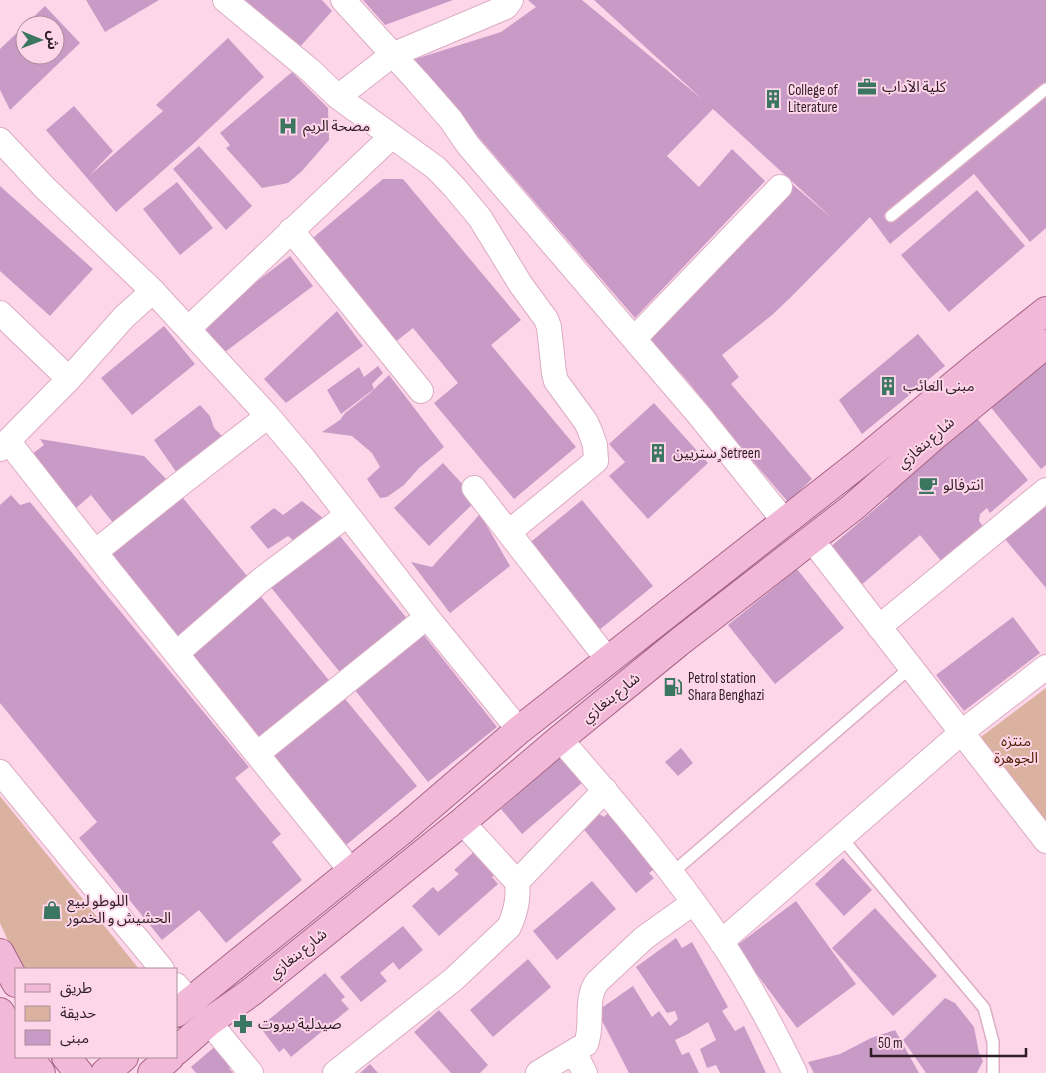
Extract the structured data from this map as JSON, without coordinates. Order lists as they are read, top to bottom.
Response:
{
  "streets": {
    "main road": ["شارع بنغازي"]
  },
  "parks": ["منتزه الجوهرة"],
  "places": {
    "office": ["كلية الآداب"],
    "building": ["College of Literature", "مبنى العائب", "ستريين ٍSetreen"],
    "hospital": ["مصحة الريم"],
    "cafe": ["انترفالو"],
    "fuel station": ["Petrol station Shara Benghazi"],
    "shop": ["اللوطو لبيع الحشيش و الخمور"],
    "pharmacy": ["صيدلية بيروت"]
  },
  "legend": ["طريق", "حديقة", "مبنى"],
  "scale_bar": "50 m",
  "north": "right"
}
